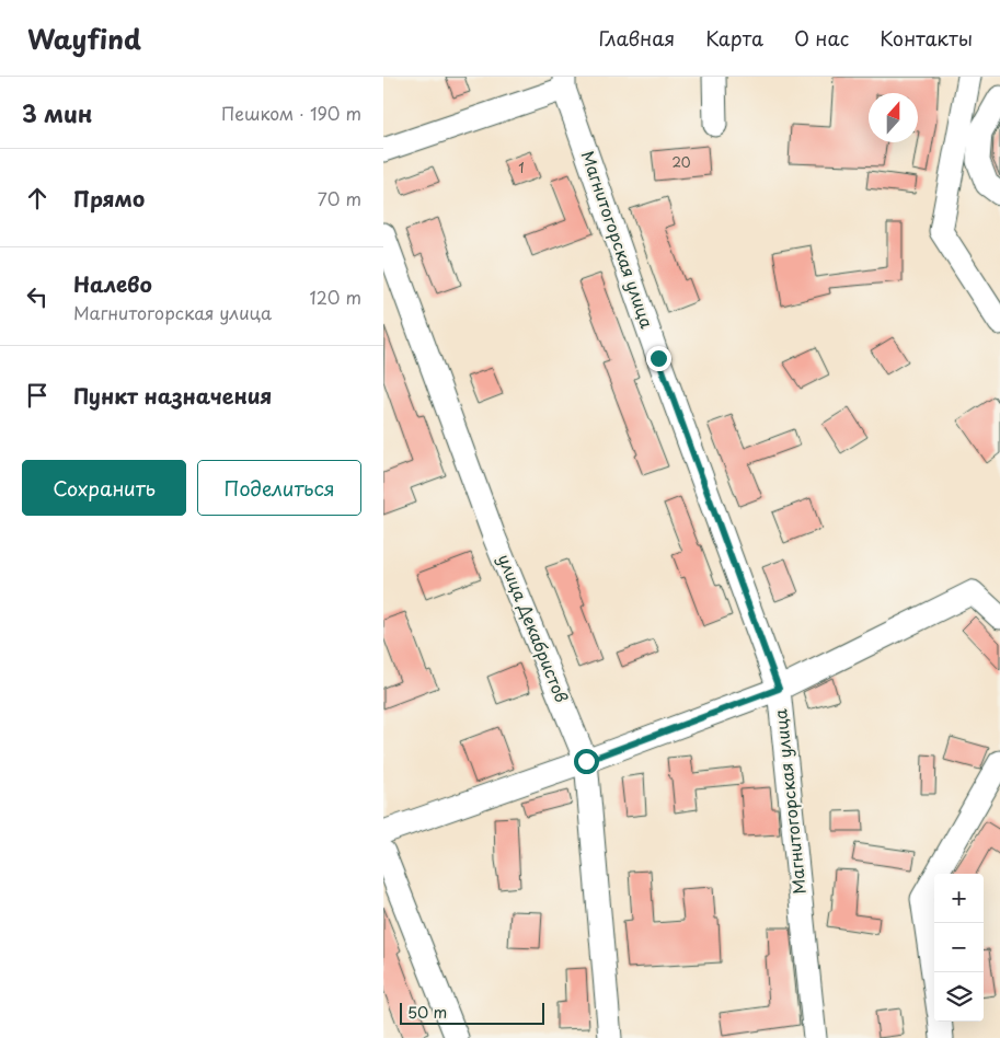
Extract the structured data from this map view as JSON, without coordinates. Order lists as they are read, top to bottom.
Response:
{
  "streets": {
    "street": ["Магнитогорская улица", "улица Декабристов"]
  },
  "house_numbers": ["20", "1"],
  "scale_bar": "50 m",
  "north": "top",
  "page": {
    "header": "Wayfind",
    "nav": [
      "Главная",
      "Карта",
      "О нас",
      "Контакты"
    ],
    "heading": ["3 мин", "Пешком · 190 m"],
    "list": [
      ["Прямо", "70 m"],
      ["Налево", "Магнитогорская улица", "120 m"],
      "Пункт назначения"
    ],
    "buttons": ["Сохранить", "Поделиться"],
    "map_buttons": ["+", "−"],
    "scale": "50 m"
  }
}
